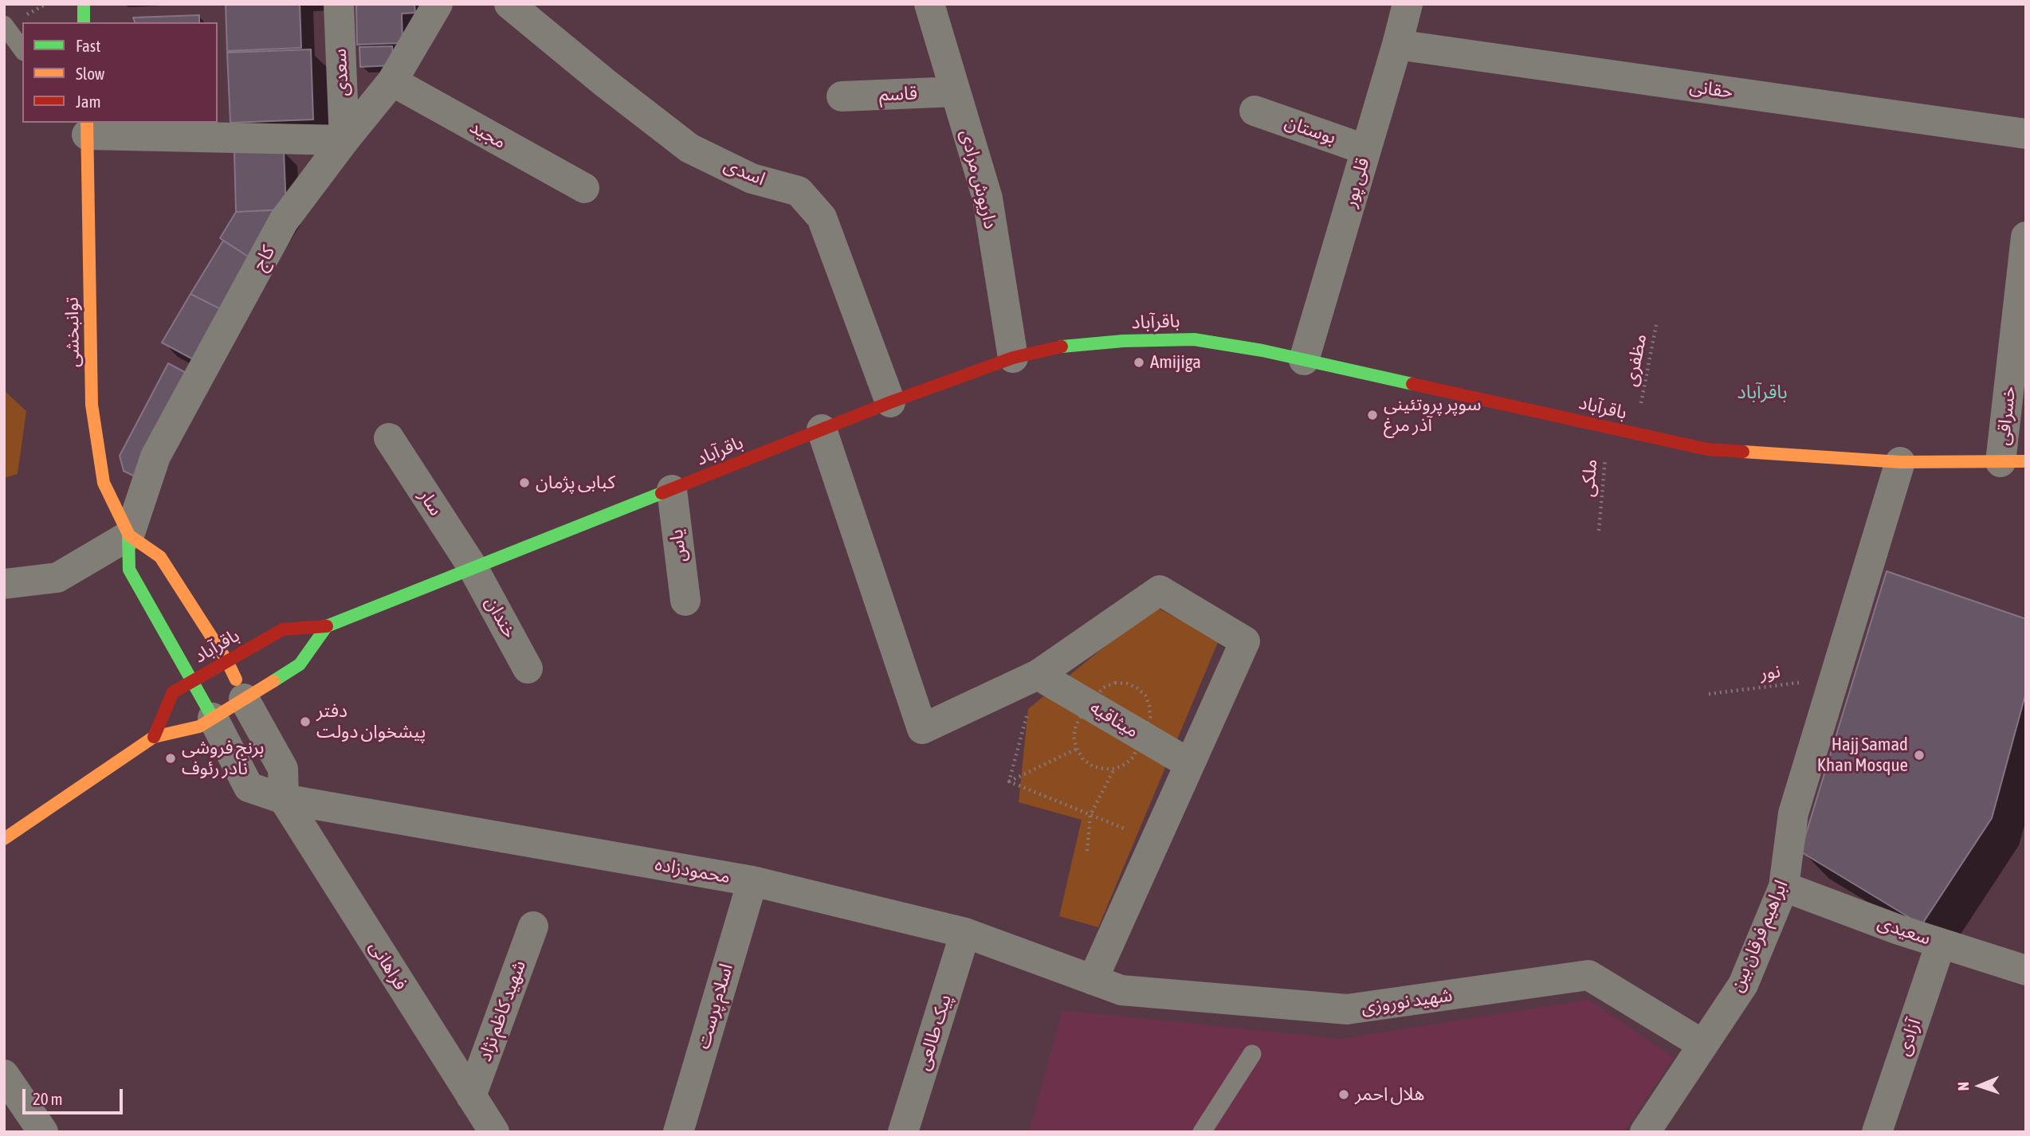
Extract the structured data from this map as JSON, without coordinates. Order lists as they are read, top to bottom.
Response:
{
  "streets": {
    "street": [
      "سعدی",
      "حقانی",
      "قاسم",
      "بوستان",
      "مجید",
      "اسدی",
      "داریوش مرادی",
      "قلی پور",
      "کاج",
      "باقرآباد",
      "توانبخشی",
      "خسراقی",
      "سار",
      "یاس",
      "خندان",
      "میثاقیه",
      "محمودزاده",
      "سعیدی",
      "ابراهیم فرقان بین",
      "فراهانی",
      "شهید نوروزی",
      "اسلام پرست",
      "شهید کاظم نژاد",
      "پیک طالعی",
      "آزادی"
    ],
    "path": ["مظفری", "ملکی", "نور"]
  },
  "crossings": [
    ["سعدی", "کاج"],
    ["حقانی", "قلی پور"],
    ["قاسم", "داریوش مرادی"],
    ["بوستان", "قلی پور"],
    ["مجید", "کاج"],
    ["اسدی", "باقرآباد"],
    ["داریوش مرادی", "باقرآباد"],
    ["قلی پور", "باقرآباد"],
    ["کاج", "توانبخشی"],
    ["باقرآباد", "توانبخشی"],
    ["باقرآباد", "مظفری"],
    ["باقرآباد", "خسراقی"],
    ["باقرآباد", "ملکی"],
    ["باقرآباد", "سار"],
    ["باقرآباد", "یاس"],
    ["باقرآباد", "خندان"],
    ["باقرآباد", "ابراهیم فرقان بین"],
    ["سار", "خندان"],
    ["نور", "ابراهیم فرقان بین"],
    ["محمودزاده", "فراهانی"],
    ["محمودزاده", "شهید نوروزی"],
    ["محمودزاده", "اسلام پرست"],
    ["محمودزاده", "پیک طالعی"],
    ["سعیدی", "ابراهیم فرقان بین"],
    ["سعیدی", "آزادی"],
    ["ابراهیم فرقان بین", "شهید نوروزی"],
    ["فراهانی", "شهید کاظم نژاد"]
  ],
  "districts": ["باقرآباد"],
  "places": [
    "Amijiga",
    "سوپر پروتئینی آذر مرغ",
    "کبابی پژمان",
    "دفتر پیشخوان دولت",
    "Hajj Samad Khan Mosque",
    "برنج فروشی نادر رئوف",
    "هلال احمر"
  ],
  "legend": ["Fast", "Slow", "Jam"],
  "scale_bar": "20 m",
  "north": "left"
}
